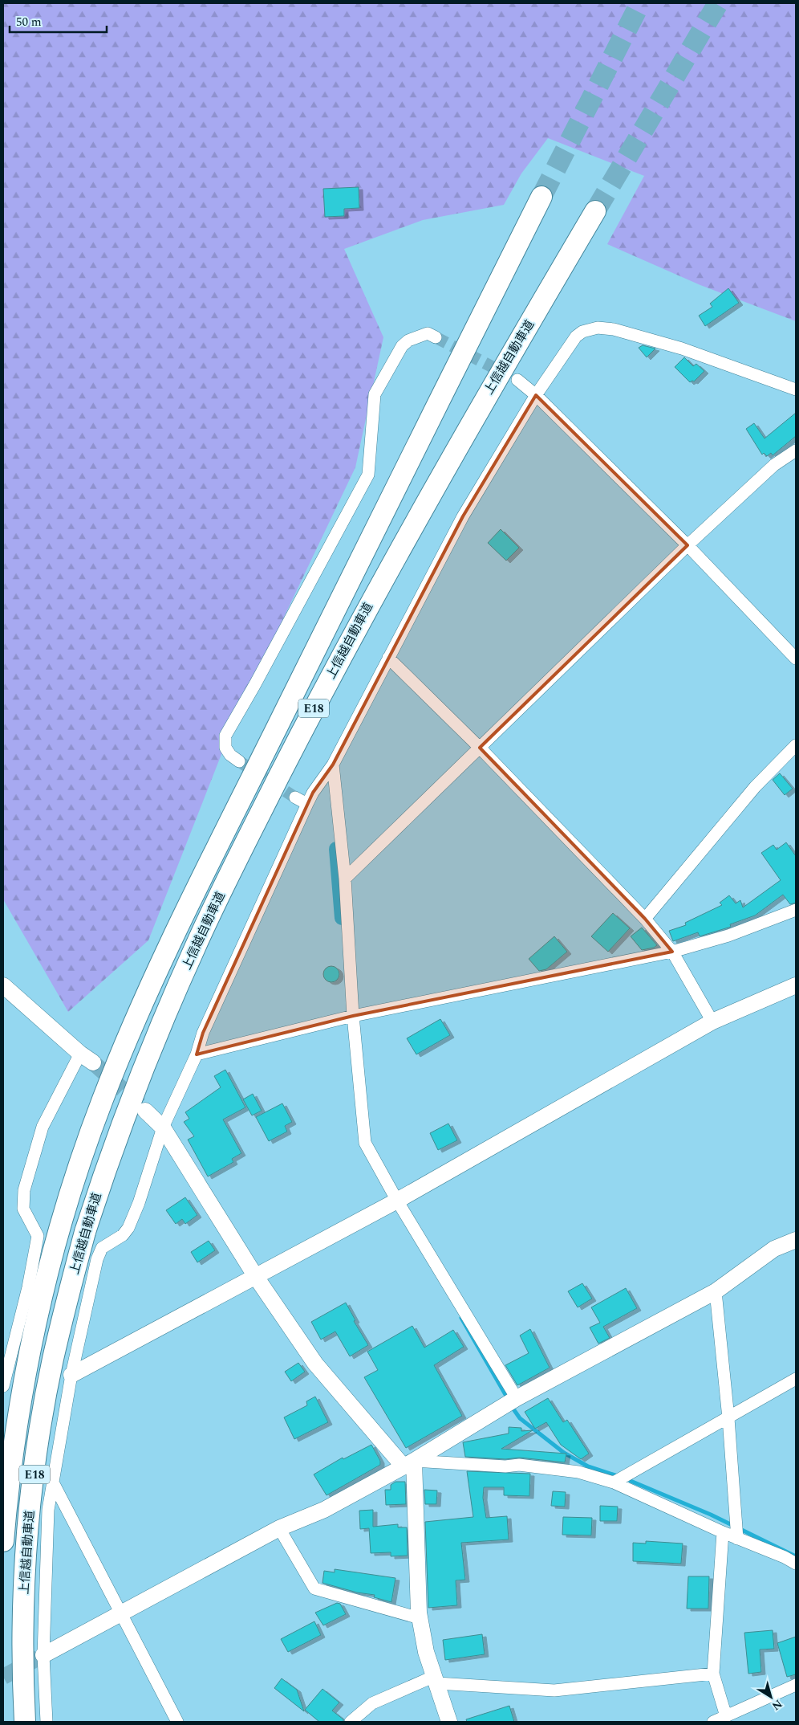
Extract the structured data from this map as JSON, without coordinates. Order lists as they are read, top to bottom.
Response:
{
  "streets": {
    "highway": ["上信越自動車道", "E18"]
  },
  "scale_bar": "50 m",
  "north": "bottom right"
}
